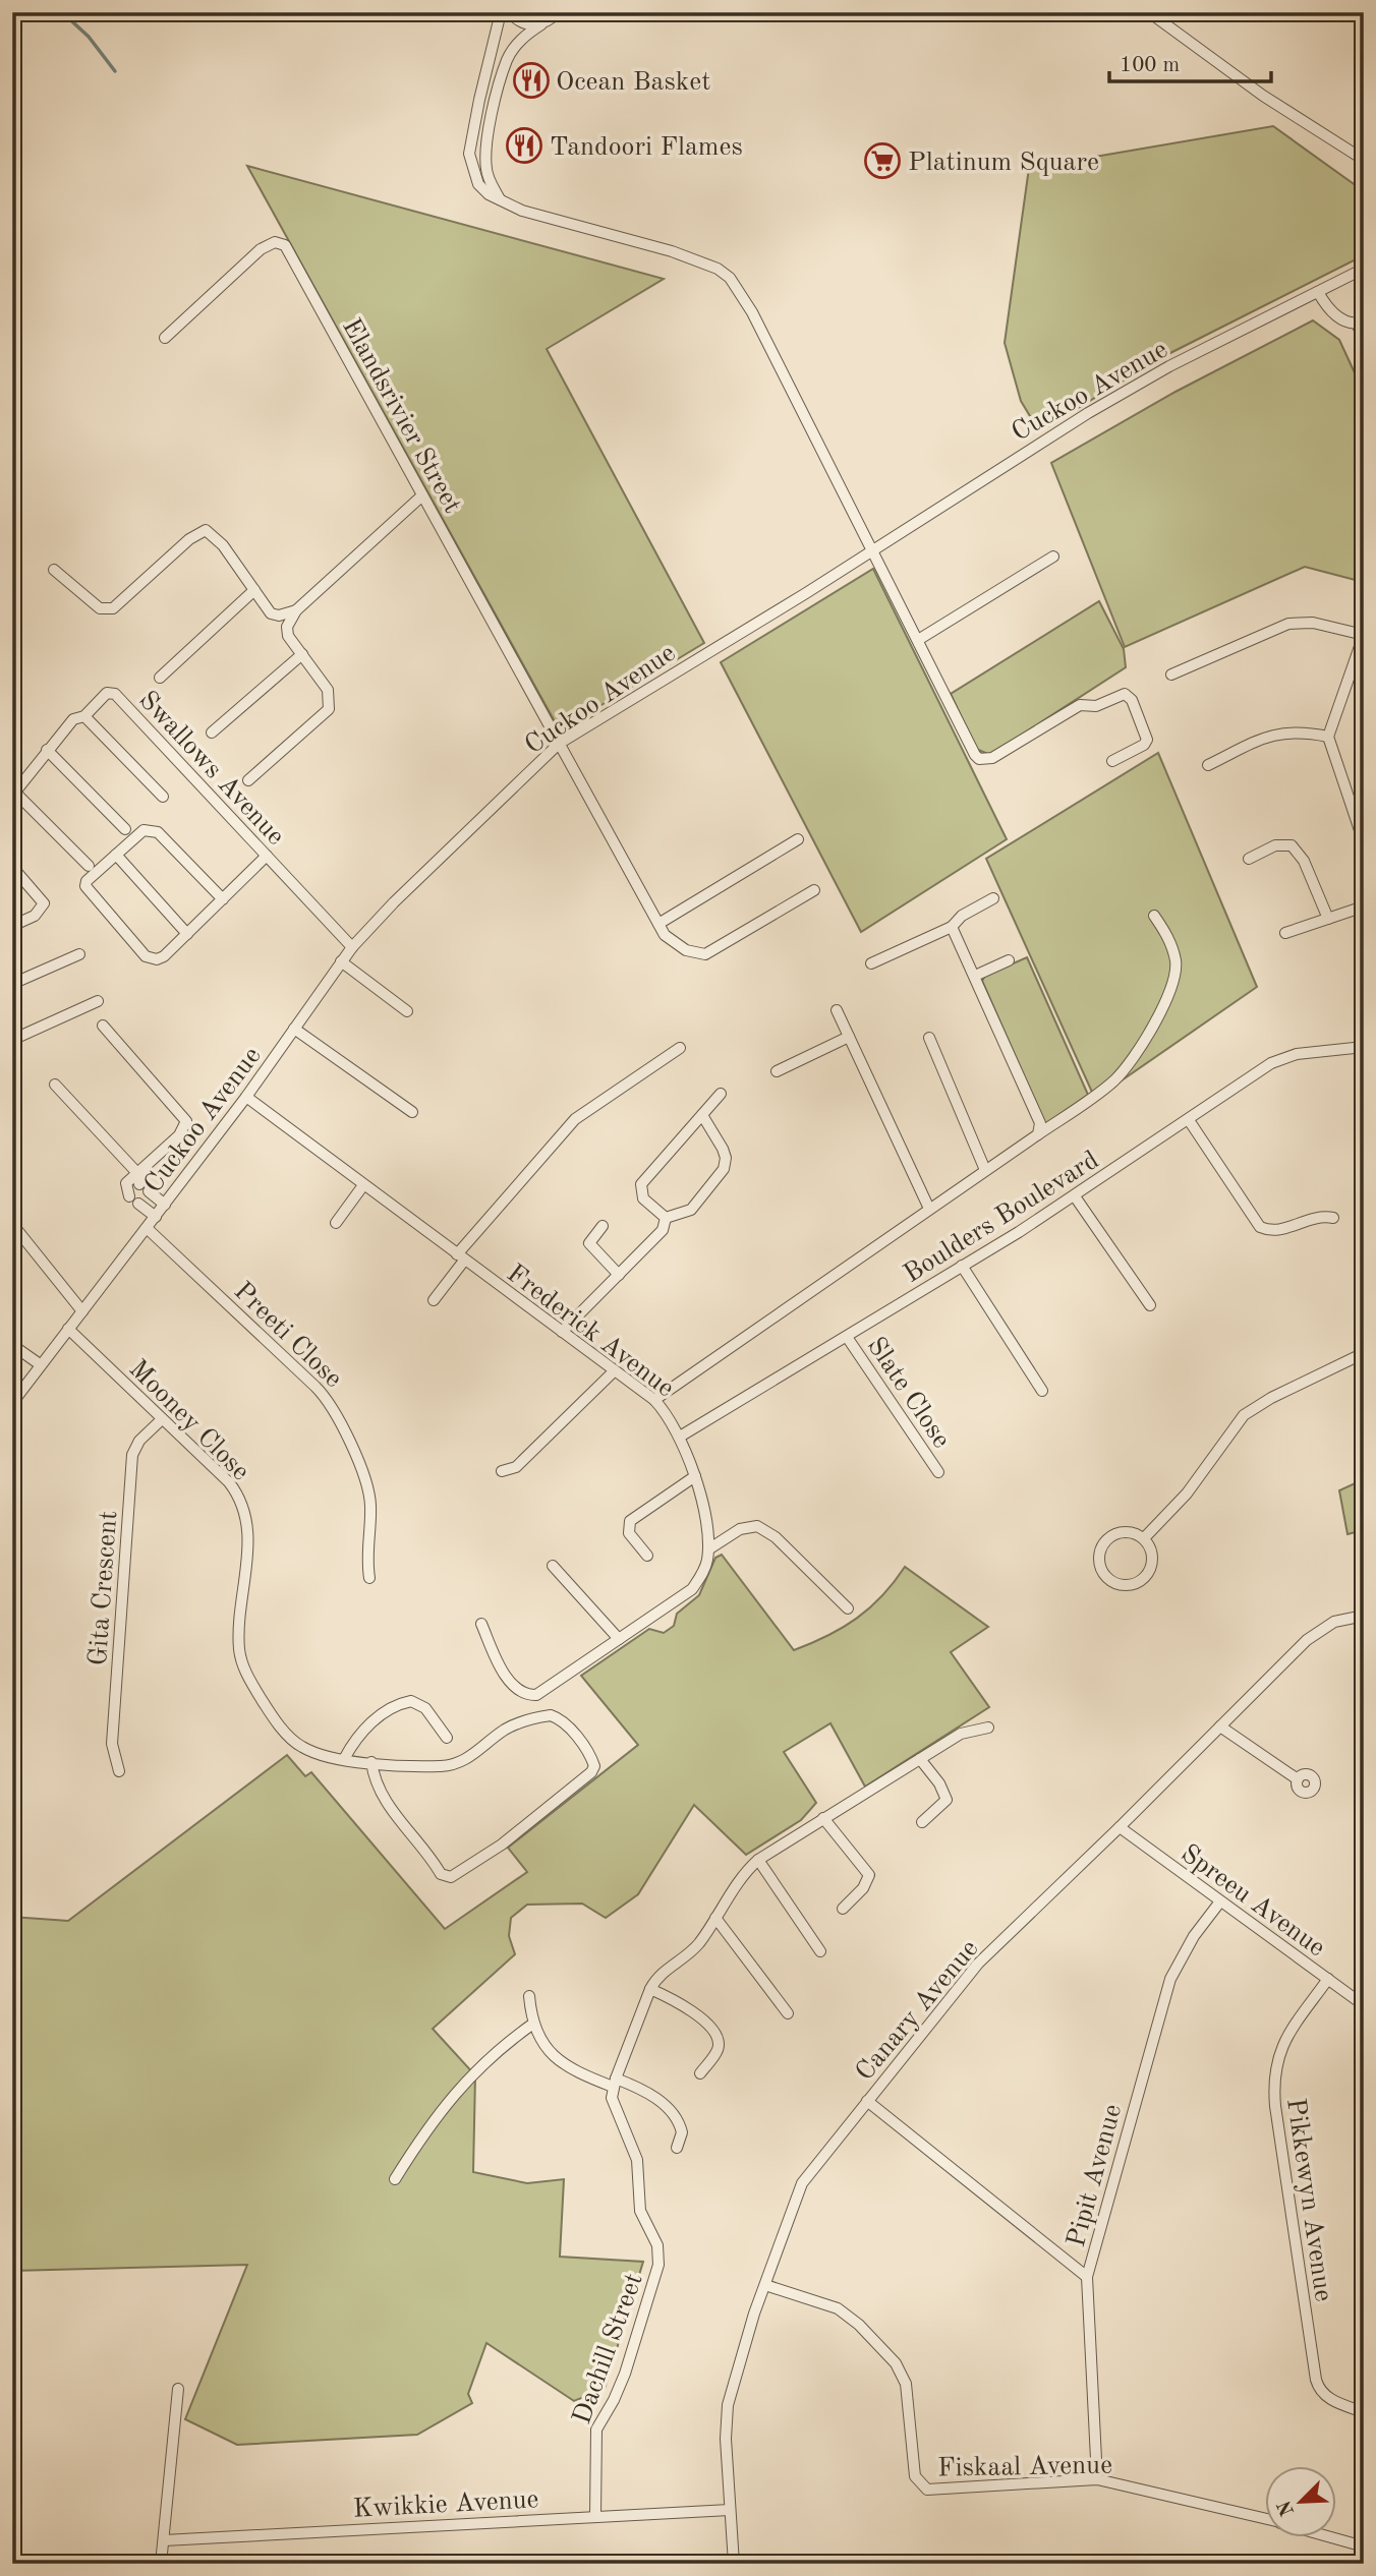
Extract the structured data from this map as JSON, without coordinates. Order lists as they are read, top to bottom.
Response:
{
  "streets": {
    "street": [
      "Cuckoo Avenue",
      "Elandsrivier Street",
      "Swallows Avenue",
      "Boulders Boulevard",
      "Frederick Avenue",
      "Preeti Close",
      "Slate Close",
      "Mooney Close",
      "Gita Crescent",
      "Spreeu Avenue",
      "Canary Avenue",
      "Pipit Avenue",
      "Pikkewyn Avenue",
      "Dachill Street",
      "Fiskaal Avenue",
      "Kwikkie Avenue"
    ]
  },
  "crossings": [
    ["Cuckoo Avenue", "Elandsrivier Street"],
    ["Cuckoo Avenue", "Swallows Avenue"],
    ["Cuckoo Avenue", "Frederick Avenue"],
    ["Cuckoo Avenue", "Preeti Close"],
    ["Cuckoo Avenue", "Mooney Close"],
    ["Boulders Boulevard", "Frederick Avenue"],
    ["Boulders Boulevard", "Slate Close"],
    ["Mooney Close", "Gita Crescent"],
    ["Spreeu Avenue", "Canary Avenue"],
    ["Spreeu Avenue", "Pipit Avenue"],
    ["Spreeu Avenue", "Pikkewyn Avenue"],
    ["Canary Avenue", "Fiskaal Avenue"],
    ["Canary Avenue", "Kwikkie Avenue"],
    ["Pipit Avenue", "Fiskaal Avenue"],
    ["Dachill Street", "Kwikkie Avenue"]
  ],
  "places": {
    "restaurant": ["Ocean Basket", "Tandoori Flames"],
    "supermarket": ["Platinum Square"]
  },
  "scale_bar": "100 m",
  "north": "bottom left"
}
